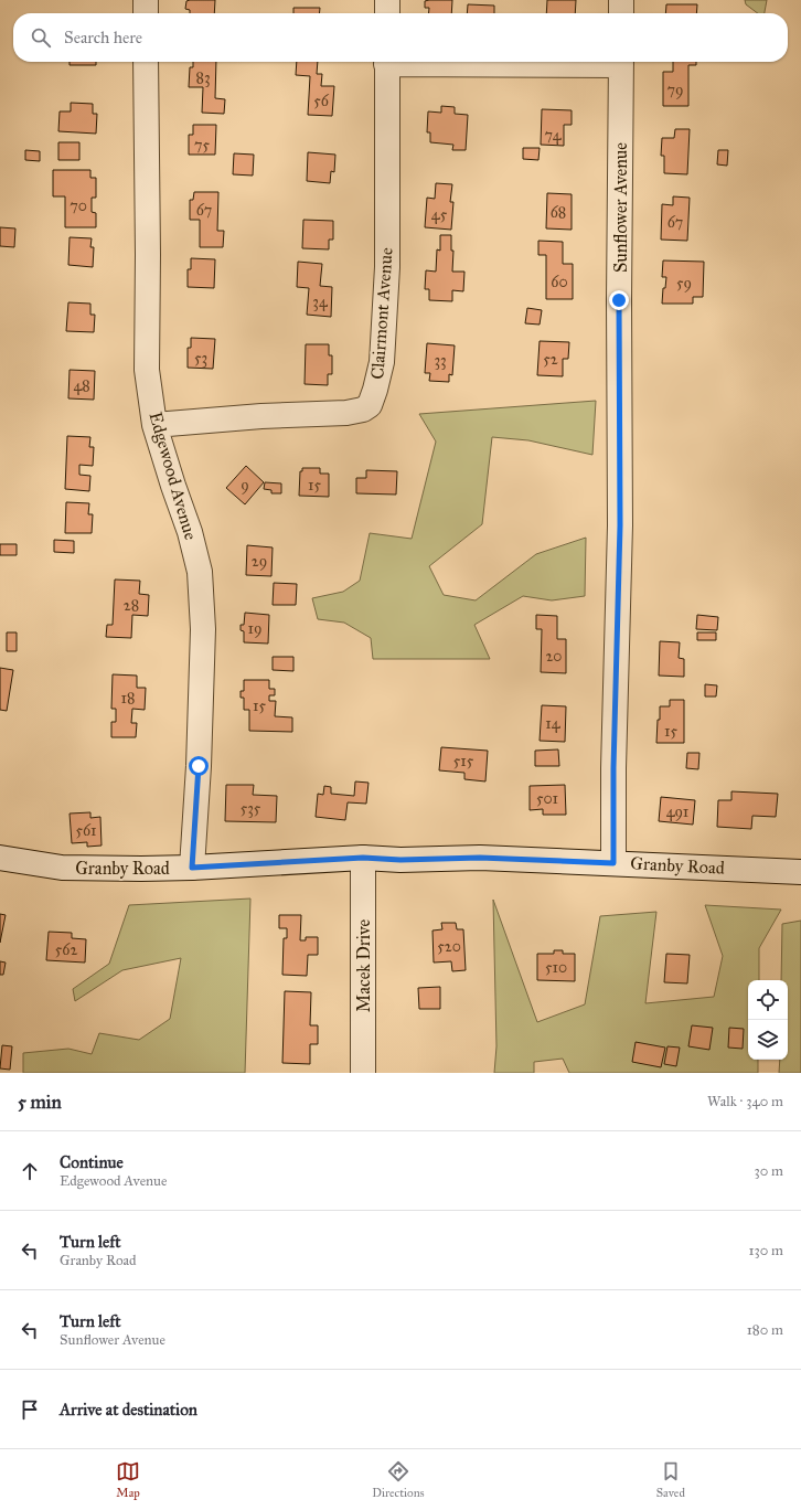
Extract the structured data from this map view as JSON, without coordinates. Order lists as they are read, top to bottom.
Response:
{
  "streets": {
    "street": [
      "Sunflower Avenue",
      "Clairmont Avenue",
      "Edgewood Avenue",
      "Granby Road",
      "Macek Drive"
    ]
  },
  "crossings": [
    ["Sunflower Avenue", "Granby Road"],
    ["Clairmont Avenue", "Edgewood Avenue"],
    ["Edgewood Avenue", "Granby Road"],
    ["Granby Road", "Macek Drive"]
  ],
  "house_numbers": [
    "83",
    "79",
    "56",
    "74",
    "75",
    "70",
    "67",
    "68",
    "45",
    "67",
    "60",
    "59",
    "34",
    "53",
    "52",
    "33",
    "48",
    "9",
    "15",
    "29",
    "28",
    "19",
    "20",
    "18",
    "15",
    "14",
    "15",
    "515",
    "501",
    "535",
    "491",
    "561",
    "520",
    "562",
    "510"
  ],
  "page": {
    "search": "Search here",
    "heading": ["5 min", "Walk · 340 m"],
    "list": [
      ["Continue", "Edgewood Avenue", "30 m"],
      ["Turn left", "Granby Road", "130 m"],
      ["Turn left", "Sunflower Avenue", "180 m"],
      "Arrive at destination"
    ],
    "nav": ["Map", "Directions", "Saved"]
  }
}
